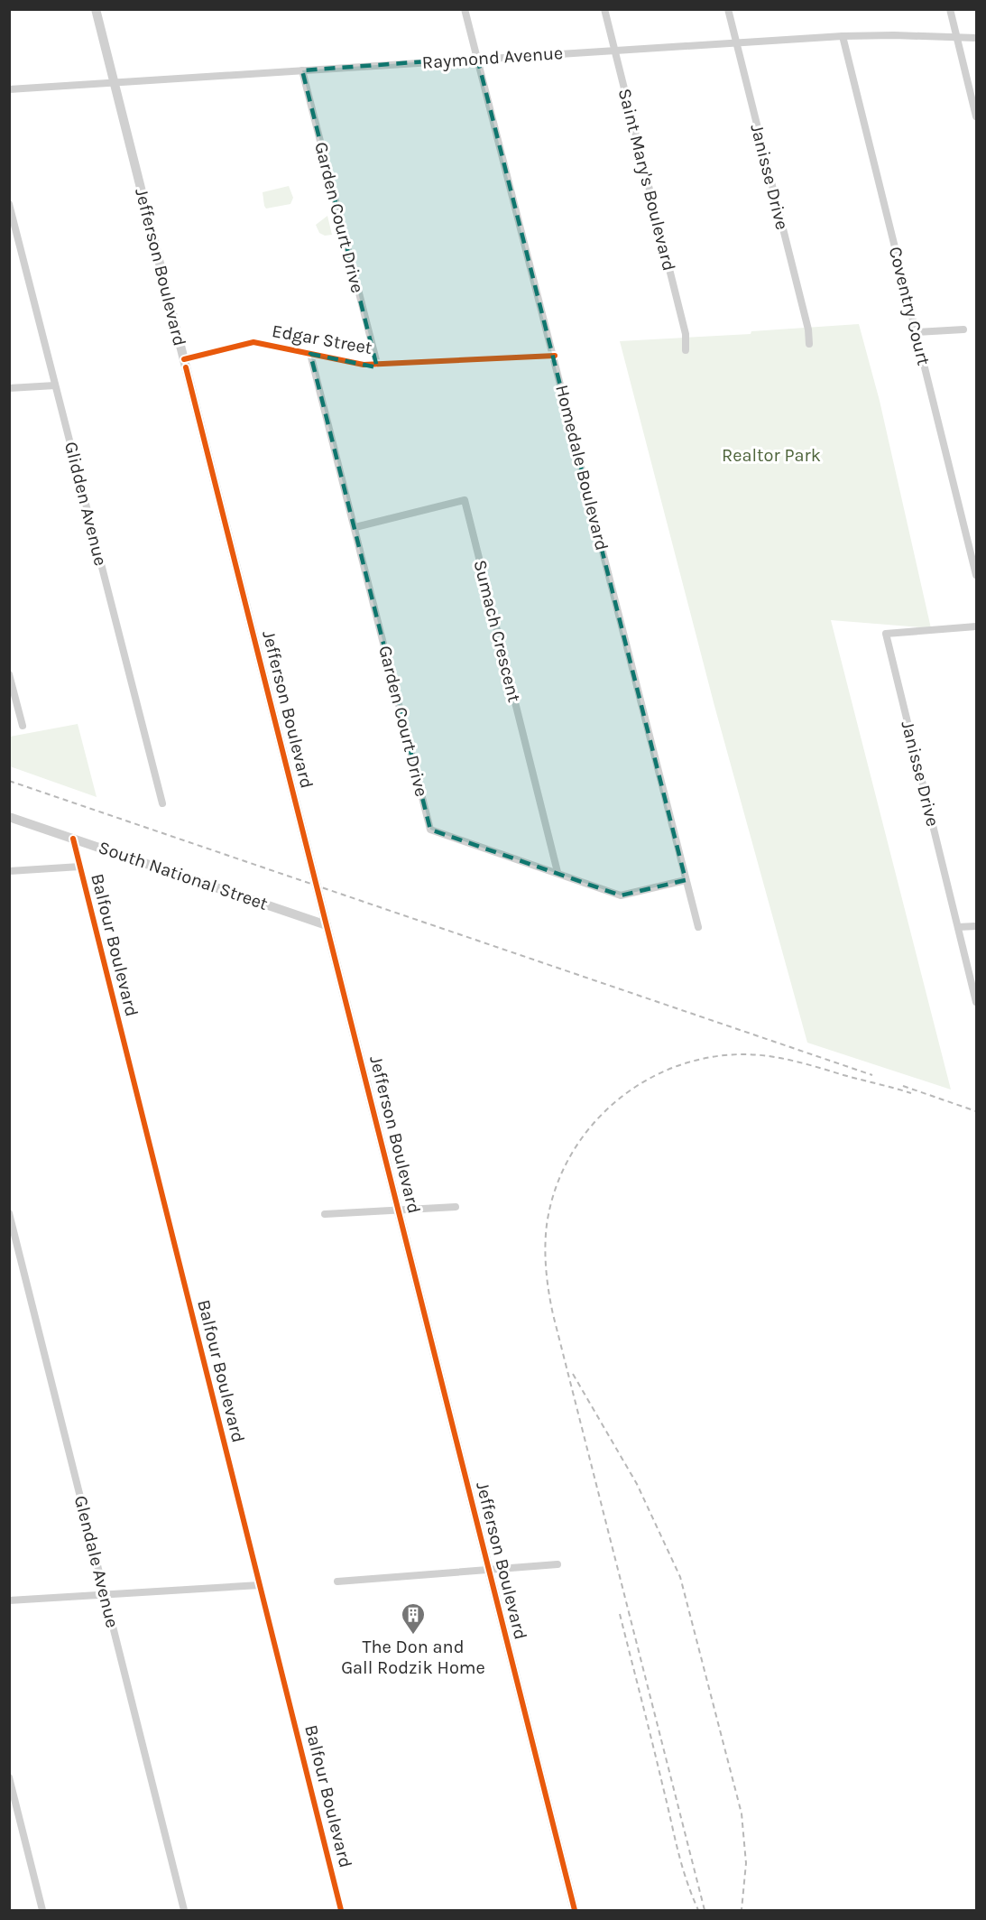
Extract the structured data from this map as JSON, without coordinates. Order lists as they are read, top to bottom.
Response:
{
  "streets": {
    "street": [
      "Raymond Avenue",
      "Janisse Drive",
      "Saint Mary's Boulevard",
      "Garden Court Drive",
      "Jefferson Boulevard",
      "Coventry Court",
      "Edgar Street",
      "Homedale Boulevard",
      "Glidden Avenue",
      "Sumach Crescent",
      "South National Street",
      "Balfour Boulevard",
      "Glendale Avenue"
    ]
  },
  "crossings": [
    ["Raymond Avenue", "Janisse Drive"],
    ["Raymond Avenue", "Saint Mary's Boulevard"],
    ["Raymond Avenue", "Garden Court Drive"],
    ["Raymond Avenue", "Jefferson Boulevard"],
    ["Raymond Avenue", "Coventry Court"],
    ["Raymond Avenue", "Homedale Boulevard"],
    ["Garden Court Drive", "Edgar Street"],
    ["Garden Court Drive", "Homedale Boulevard"],
    ["Garden Court Drive", "Sumach Crescent"],
    ["Jefferson Boulevard", "Edgar Street"],
    ["Jefferson Boulevard", "South National Street"],
    ["Edgar Street", "Homedale Boulevard"],
    ["South National Street", "Balfour Boulevard"]
  ],
  "parks": ["Realtor Park"],
  "places": {
    "building": ["The Don and Gall Rodzik Home"]
  }
}
